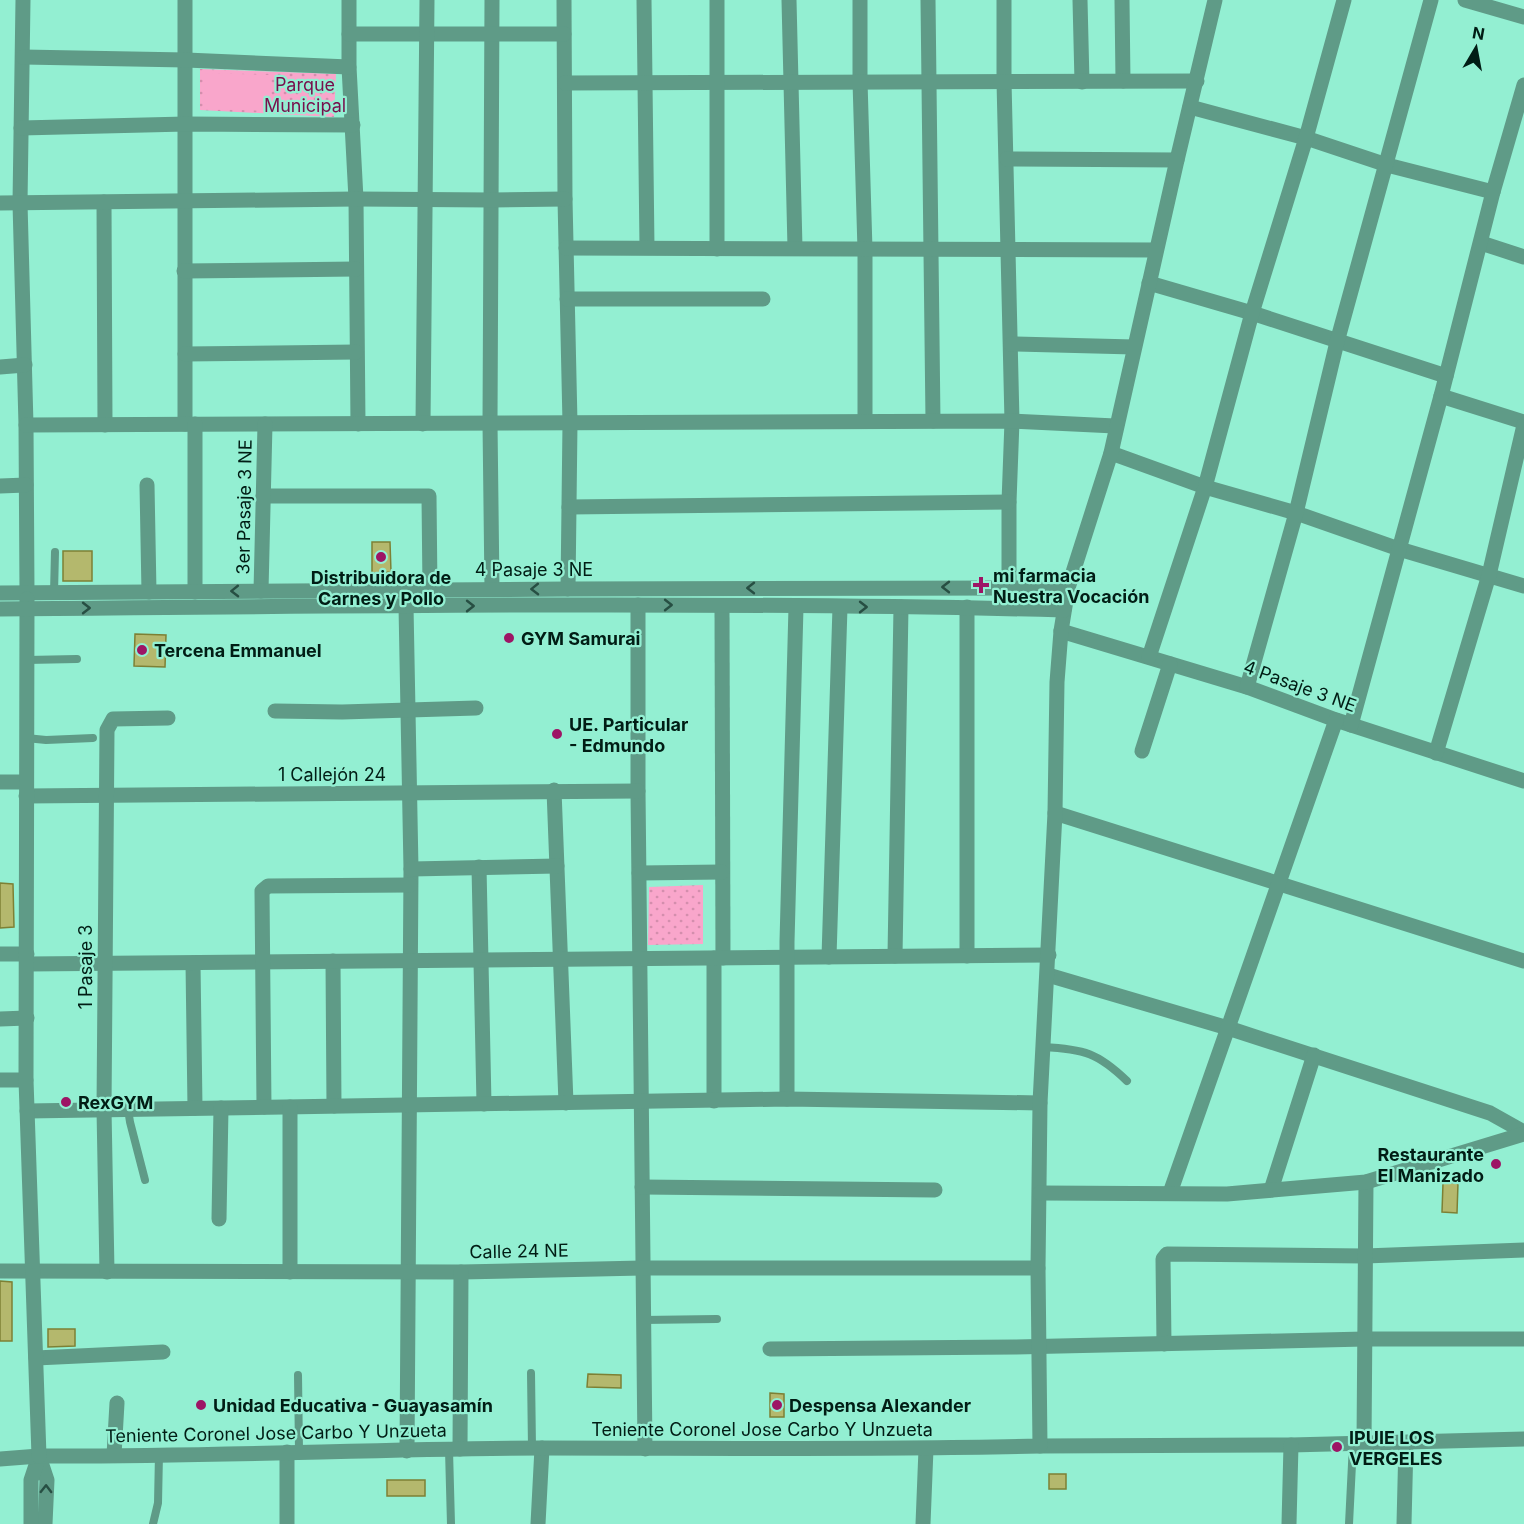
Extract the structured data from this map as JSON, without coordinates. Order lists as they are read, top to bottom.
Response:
{
  "streets": {
    "street": [
      "3er Pasaje 3 NE",
      "4 Pasaje 3 NE",
      "1 Callejón 24",
      "1 Pasaje 3",
      "Calle 24 NE",
      "Teniente Coronel Jose Carbo Y Unzueta"
    ]
  },
  "crossings": [
    ["3er Pasaje 3 NE", "4 Pasaje 3 NE"],
    ["1 Callejón 24", "1 Pasaje 3"],
    ["1 Pasaje 3", "Calle 24 NE"]
  ],
  "parks": ["Parque Municipal"],
  "places": {
    "other": [
      "Distribuidora de Carnes y Pollo",
      "GYM Samurai",
      "Tercena Emmanuel",
      "UE. Particular - Edmundo",
      "RexGYM",
      "Restaurante El Manizado",
      "Unidad Educativa - Guayasamín",
      "Despensa Alexander",
      "IPUIE LOS VERGELES"
    ],
    "health": ["mi farmacia Nuestra Vocación"]
  },
  "north": "top"
}
